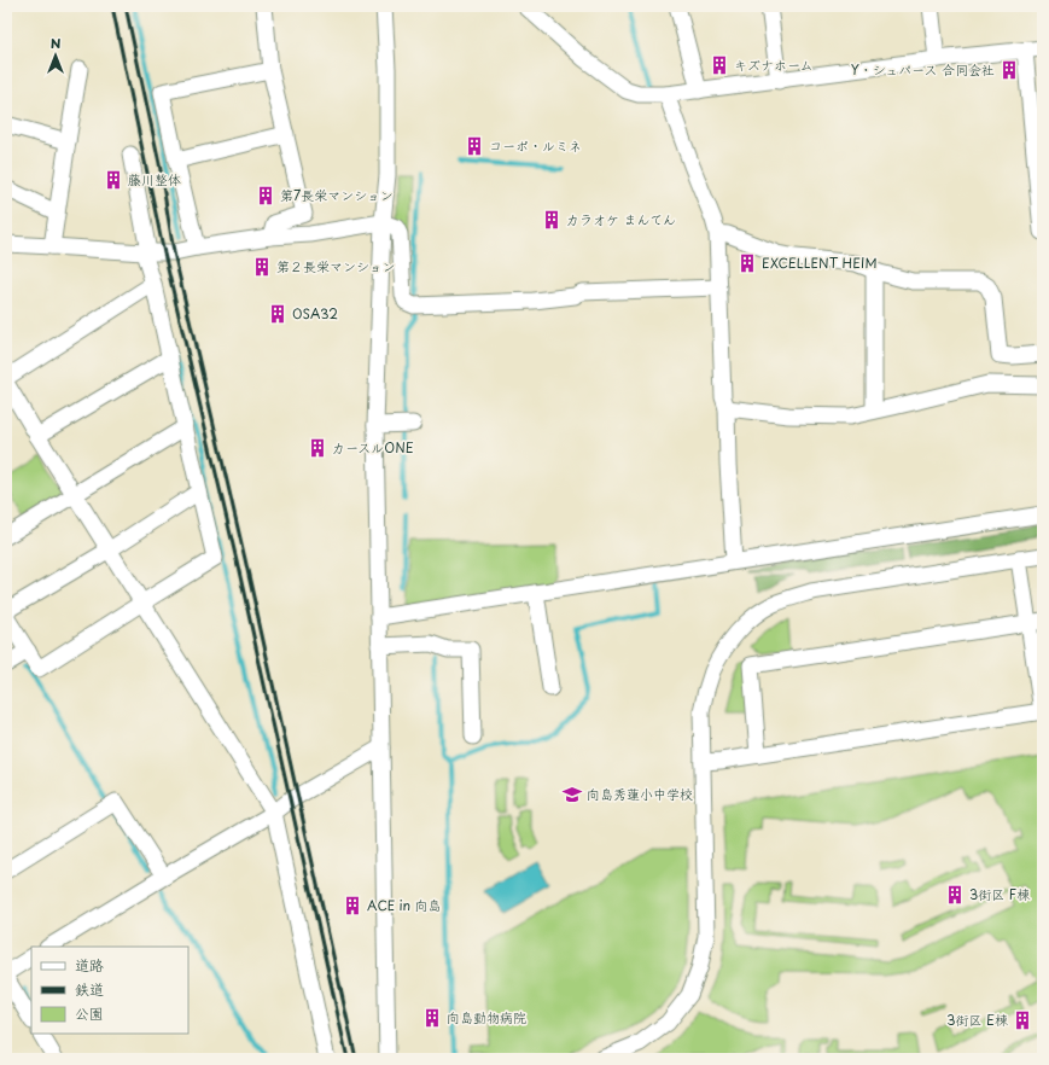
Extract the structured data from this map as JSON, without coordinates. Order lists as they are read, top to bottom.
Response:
{
  "places": {
    "building": [
      "キズナホーム",
      "Y・シュパース 合同会社",
      "コーポ・ルミネ",
      "藤川整体",
      "第7長栄マンション",
      "カラオケ まんてん",
      "EXCELLENT HEIM",
      "第２長栄マンション",
      "OSA32",
      "カースルONE",
      "3街区 F棟",
      "ACE in 向島",
      "向島動物病院",
      "3街区 E棟"
    ],
    "school or university": ["向島秀蓮小中学校"]
  },
  "legend": ["道路", "鉄道", "公園"],
  "north": "top"
}
